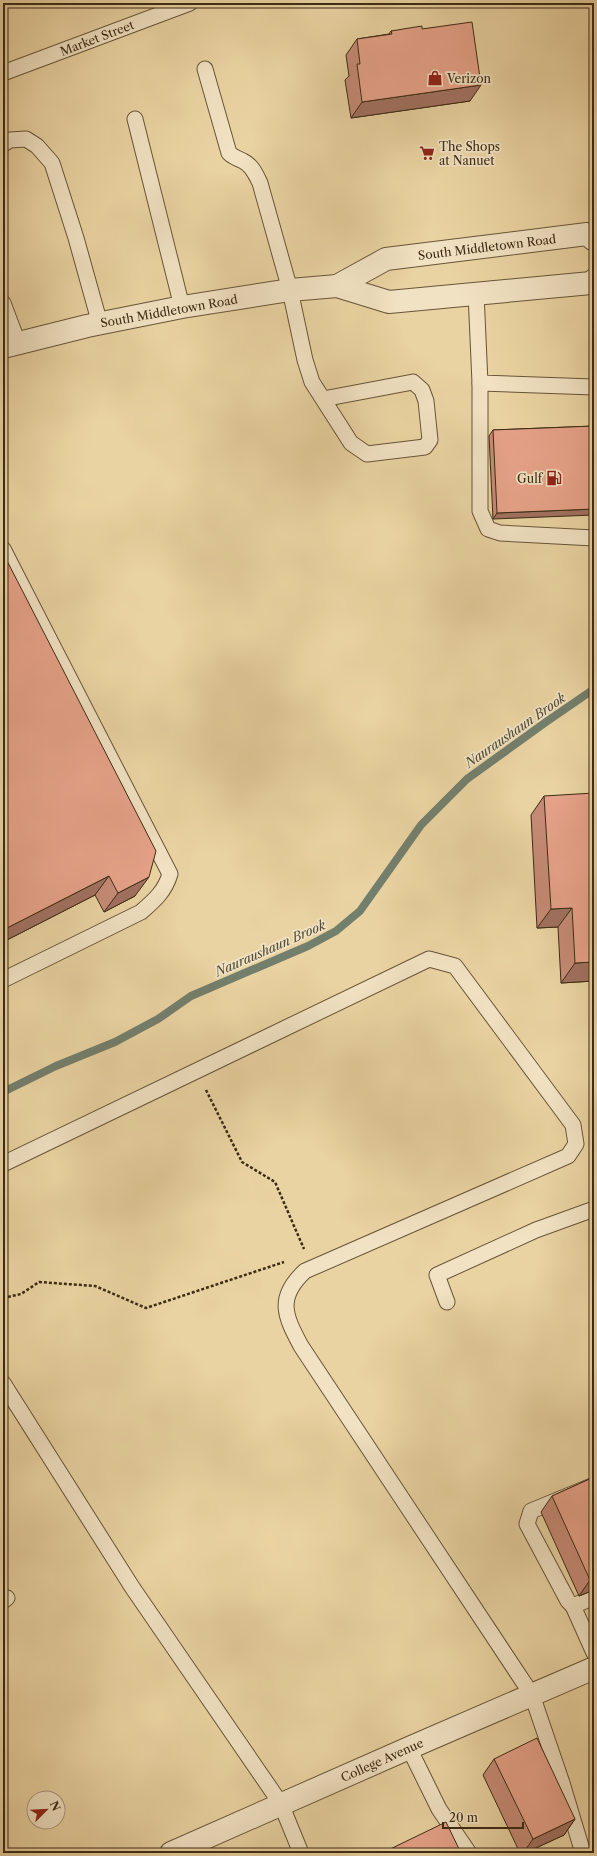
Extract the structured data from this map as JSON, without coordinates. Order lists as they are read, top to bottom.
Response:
{
  "streets": {
    "street": ["South Middletown Road", "College Avenue"],
    "lane": ["Market Street"]
  },
  "water": ["Nauraushaun Brook"],
  "places": {
    "shop": ["Verizon"],
    "supermarket": ["The Shops at Nanuet"],
    "fuel station": ["Gulf"]
  },
  "scale_bar": "20 m",
  "north": "top right"
}
